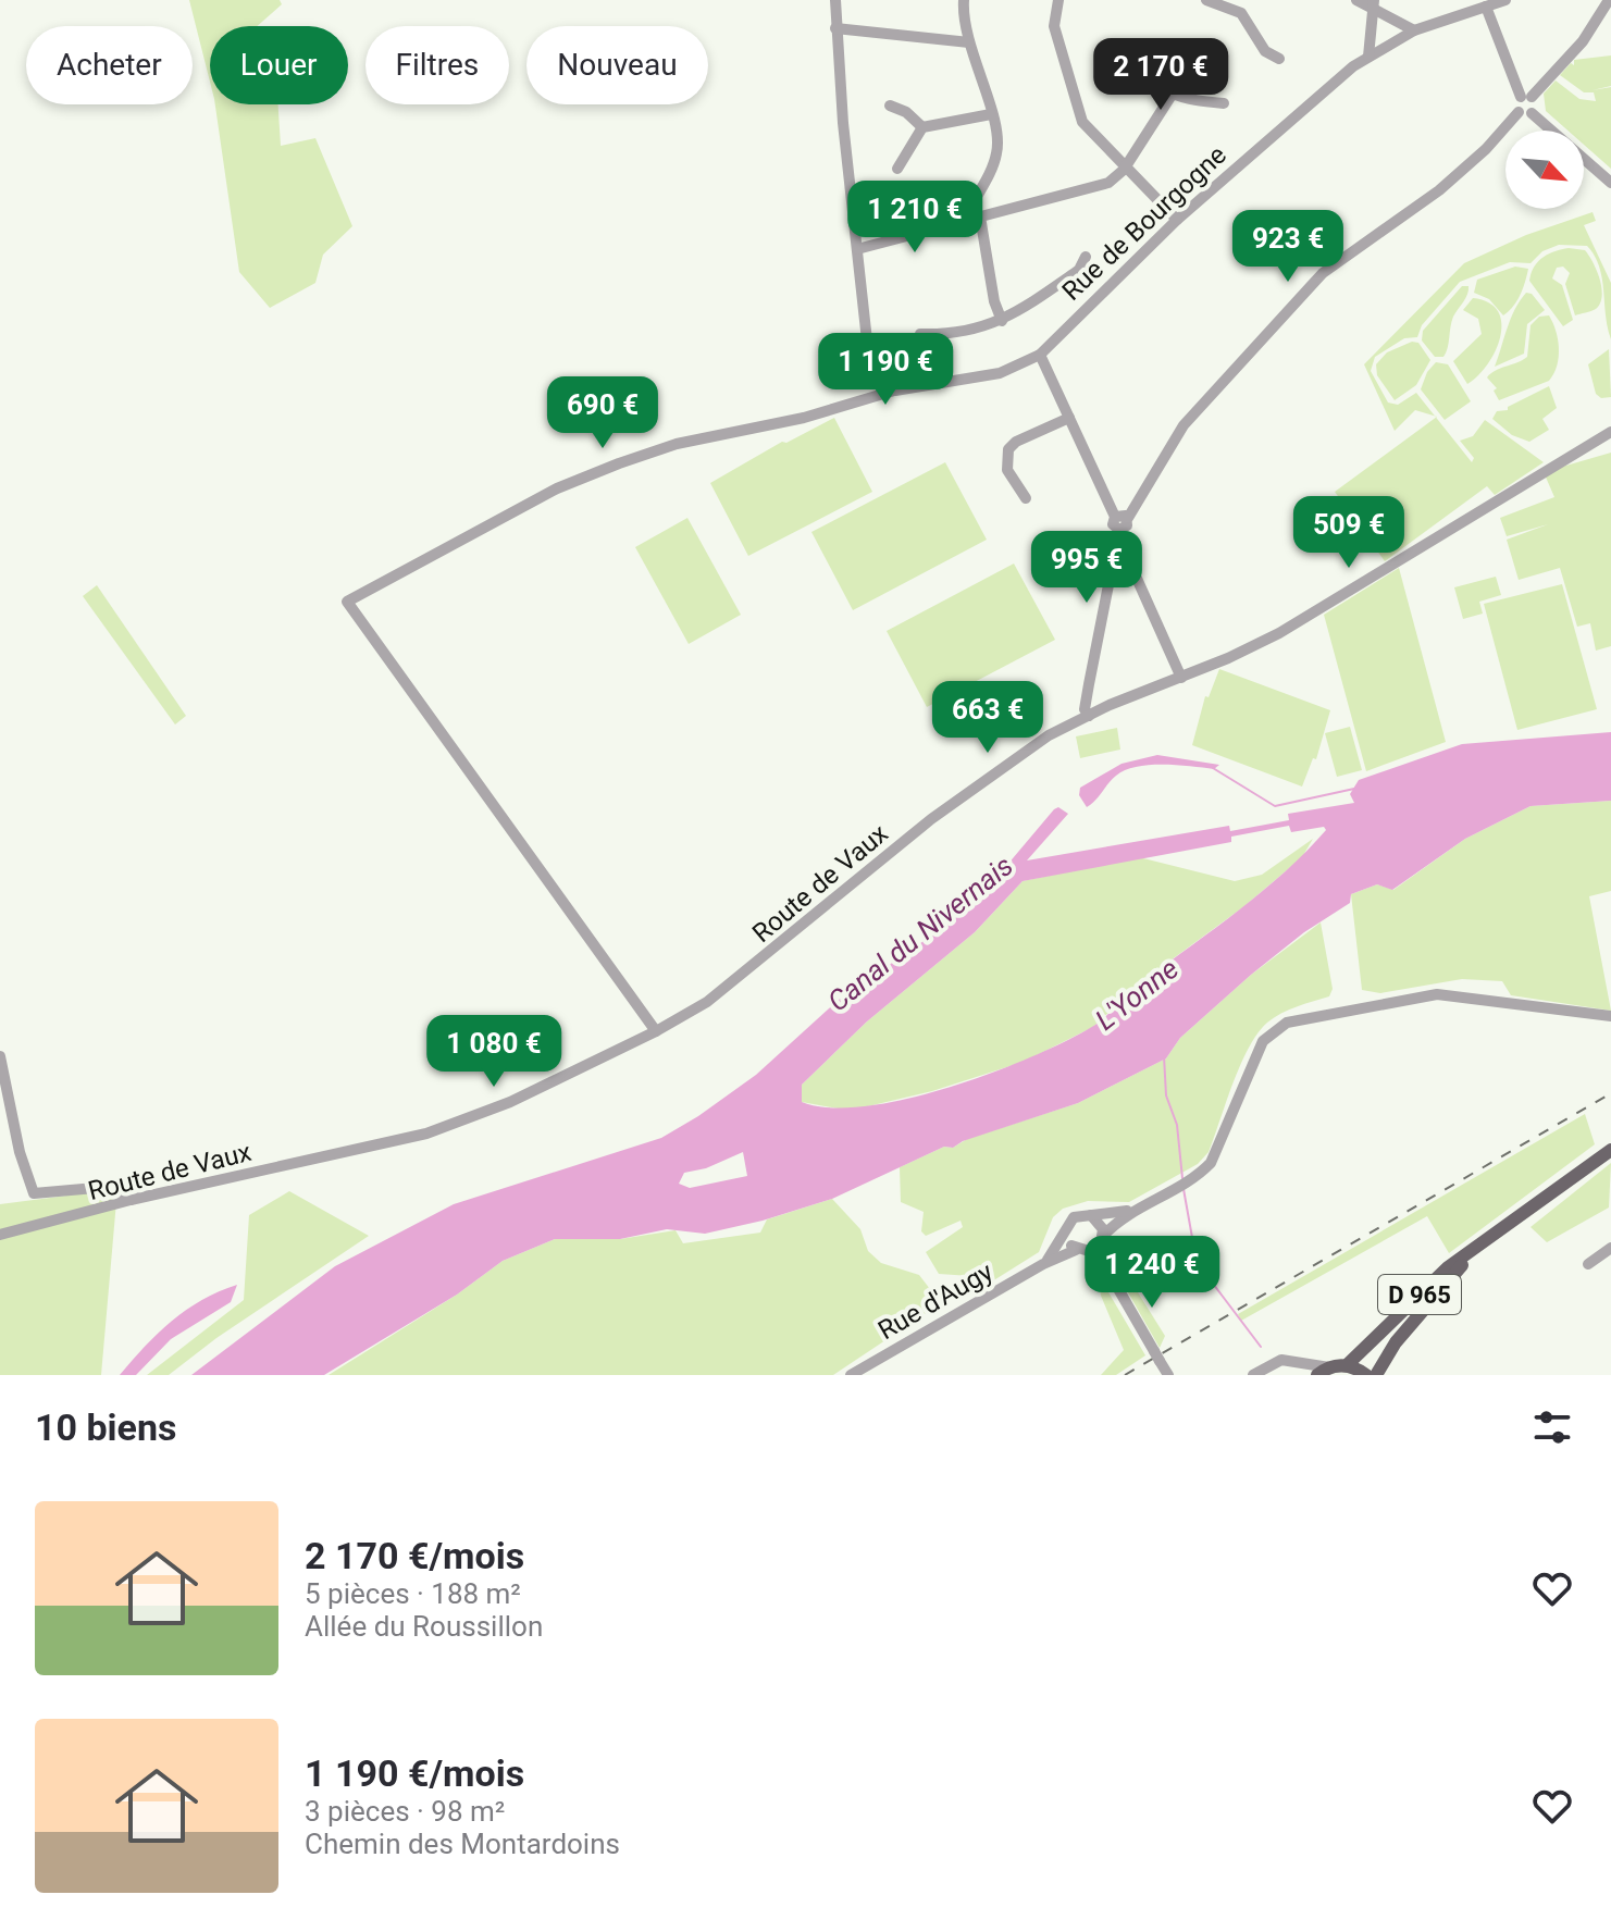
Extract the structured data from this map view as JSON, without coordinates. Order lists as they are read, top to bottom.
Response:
{
  "streets": {
    "main road": ["D 965"],
    "street": ["Rue de Bourgogne", "Route de Vaux", "Rue d'Augy"]
  },
  "crossings": [
    ["Rue de Bourgogne", "Route de Vaux"]
  ],
  "water": ["Canal du Nivernais", "L'Yonne"],
  "north": "bottom right",
  "page": {
    "chip": [
      "Acheter",
      "Louer",
      "Filtres",
      "Nouveau"
    ],
    "price": [
      "2 170 €",
      "1 210 €",
      "923 €",
      "1 190 €",
      "690 €",
      "509 €",
      "995 €",
      "663 €",
      "1 080 €",
      "1 240 €"
    ],
    "heading": "10 biens",
    "list": [
      {
        "name": "2 170 €/mois",
        "note": "5 pièces · 188 m² · Allée du Roussillon"
      },
      {
        "name": "1 190 €/mois",
        "note": "3 pièces · 98 m² · Chemin des Montardoins"
      }
    ]
  }
}
